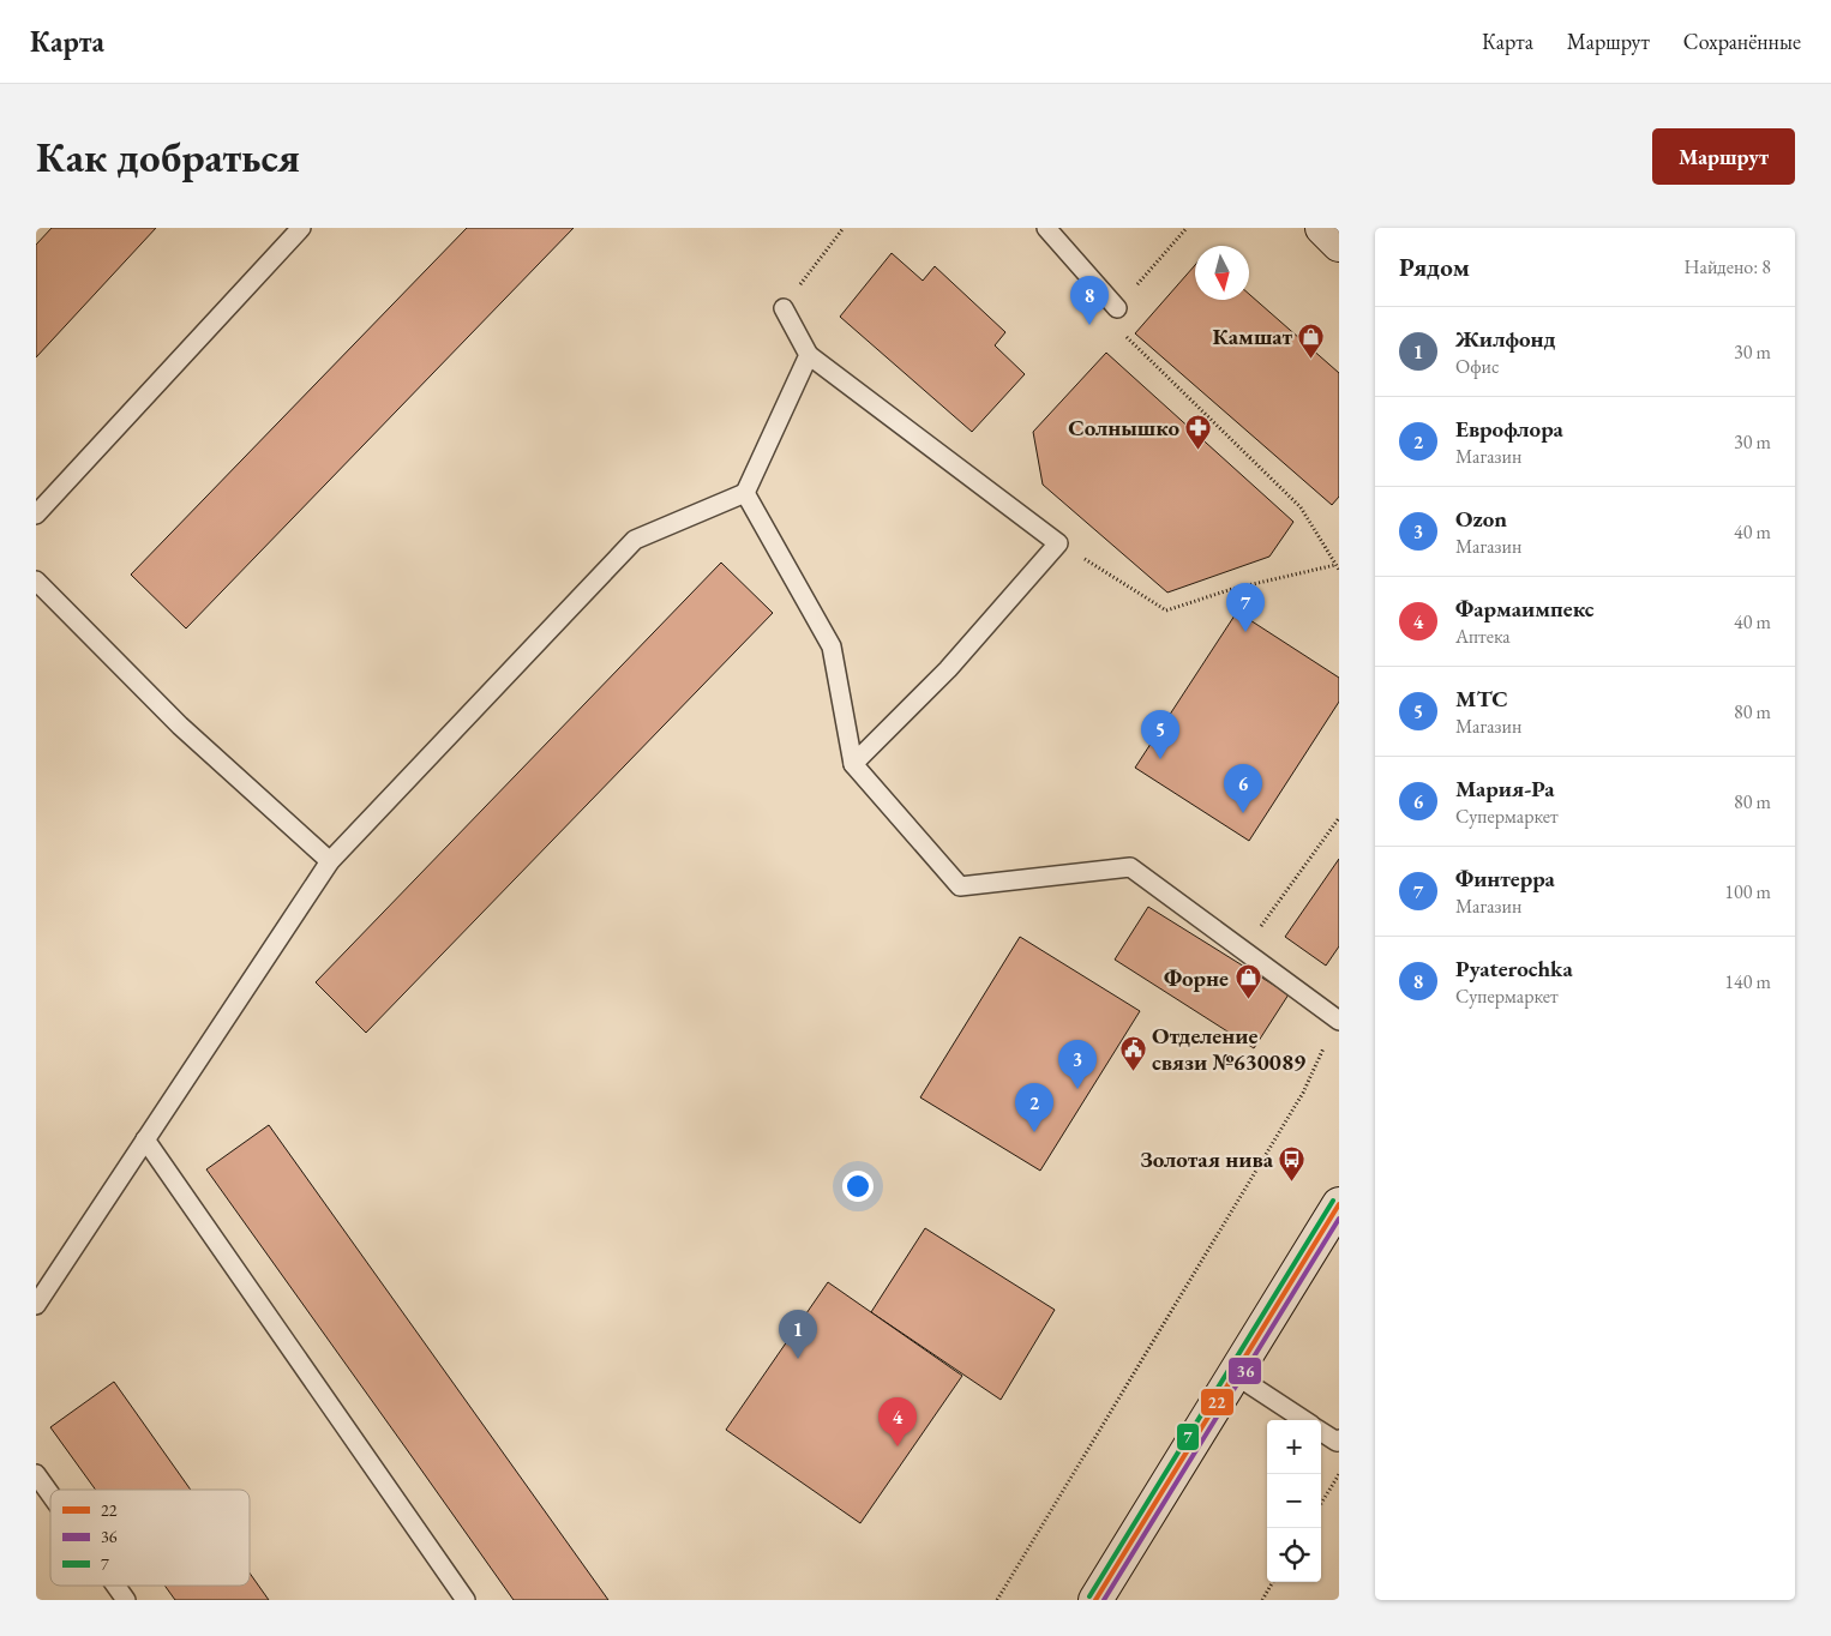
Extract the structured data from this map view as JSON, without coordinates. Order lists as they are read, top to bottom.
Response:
{
  "places": {
    "shop": ["Камшат", "Форне"],
    "pharmacy": ["Солнышко"],
    "public building": ["Отделение связи №630089"],
    "bus stop": ["Золотая нива"]
  },
  "lines": ["transit line 7", "transit line 22", "transit line 36"],
  "legend": ["22", "36", "7"],
  "north": "bottom",
  "page": {
    "header": "Карта",
    "nav": ["Карта", "Маршрут", "Сохранённые"],
    "buttons": "Маршрут",
    "title": "Как добраться",
    "heading": ["Рядом", "Найдено: 8"],
    "pins": [
      "8",
      "7",
      "5",
      "6",
      "3",
      "2",
      "1",
      "4"
    ],
    "list": [
      {
        "mark": "1",
        "name": "Жилфонд",
        "note": "Офис",
        "value": "30 m"
      },
      {
        "mark": "2",
        "name": "Еврофлора",
        "note": "Магазин",
        "value": "30 m"
      },
      {
        "mark": "3",
        "name": "Ozon",
        "note": "Магазин",
        "value": "40 m"
      },
      {
        "mark": "4",
        "name": "Фармаимпекс",
        "note": "Аптека",
        "value": "40 m"
      },
      {
        "mark": "5",
        "name": "МТС",
        "note": "Магазин",
        "value": "80 m"
      },
      {
        "mark": "6",
        "name": "Мария-Ра",
        "note": "Супермаркет",
        "value": "80 m"
      },
      {
        "mark": "7",
        "name": "Финтерра",
        "note": "Магазин",
        "value": "100 m"
      },
      {
        "mark": "8",
        "name": "Pyaterochka",
        "note": "Супермаркет",
        "value": "140 m"
      }
    ],
    "map_buttons": ["+", "−"]
  }
}
